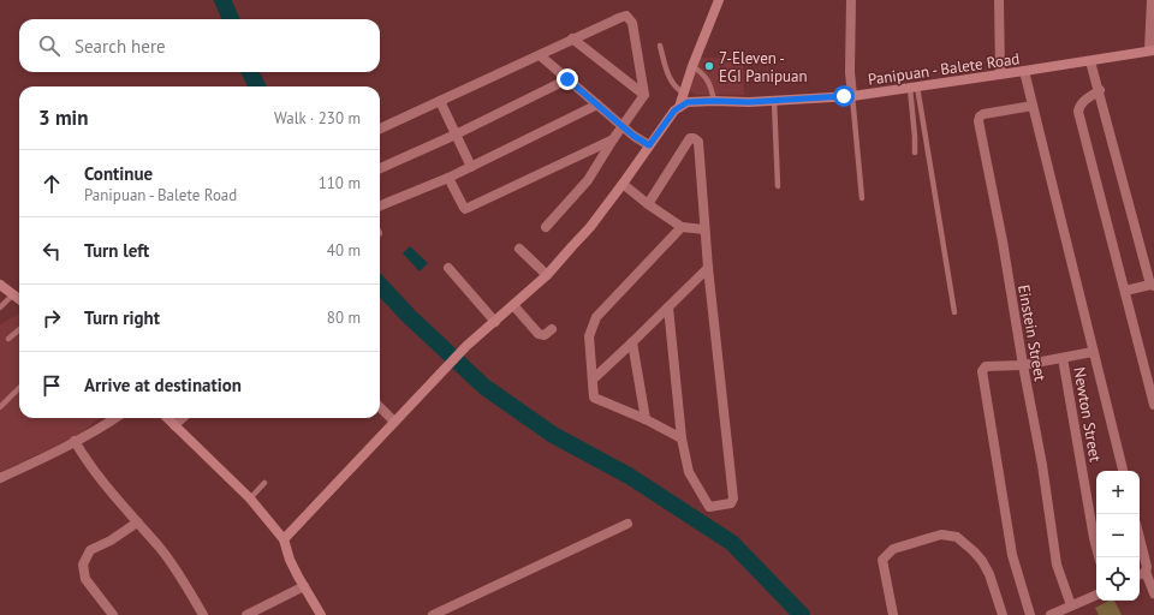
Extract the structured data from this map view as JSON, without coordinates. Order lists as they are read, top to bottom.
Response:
{
  "streets": {
    "main road": ["Panipuan - Balete Road"],
    "street": ["Einstein Street", "Newton Street"]
  },
  "places": ["7-Eleven - EGI Panipuan"],
  "page": {
    "search": "Search here",
    "heading": ["3 min", "Walk · 230 m"],
    "list": [
      ["Continue", "Panipuan - Balete Road", "110 m"],
      ["Turn left", "40 m"],
      ["Turn right", "80 m"],
      "Arrive at destination"
    ],
    "map_buttons": ["+", "−"]
  }
}
